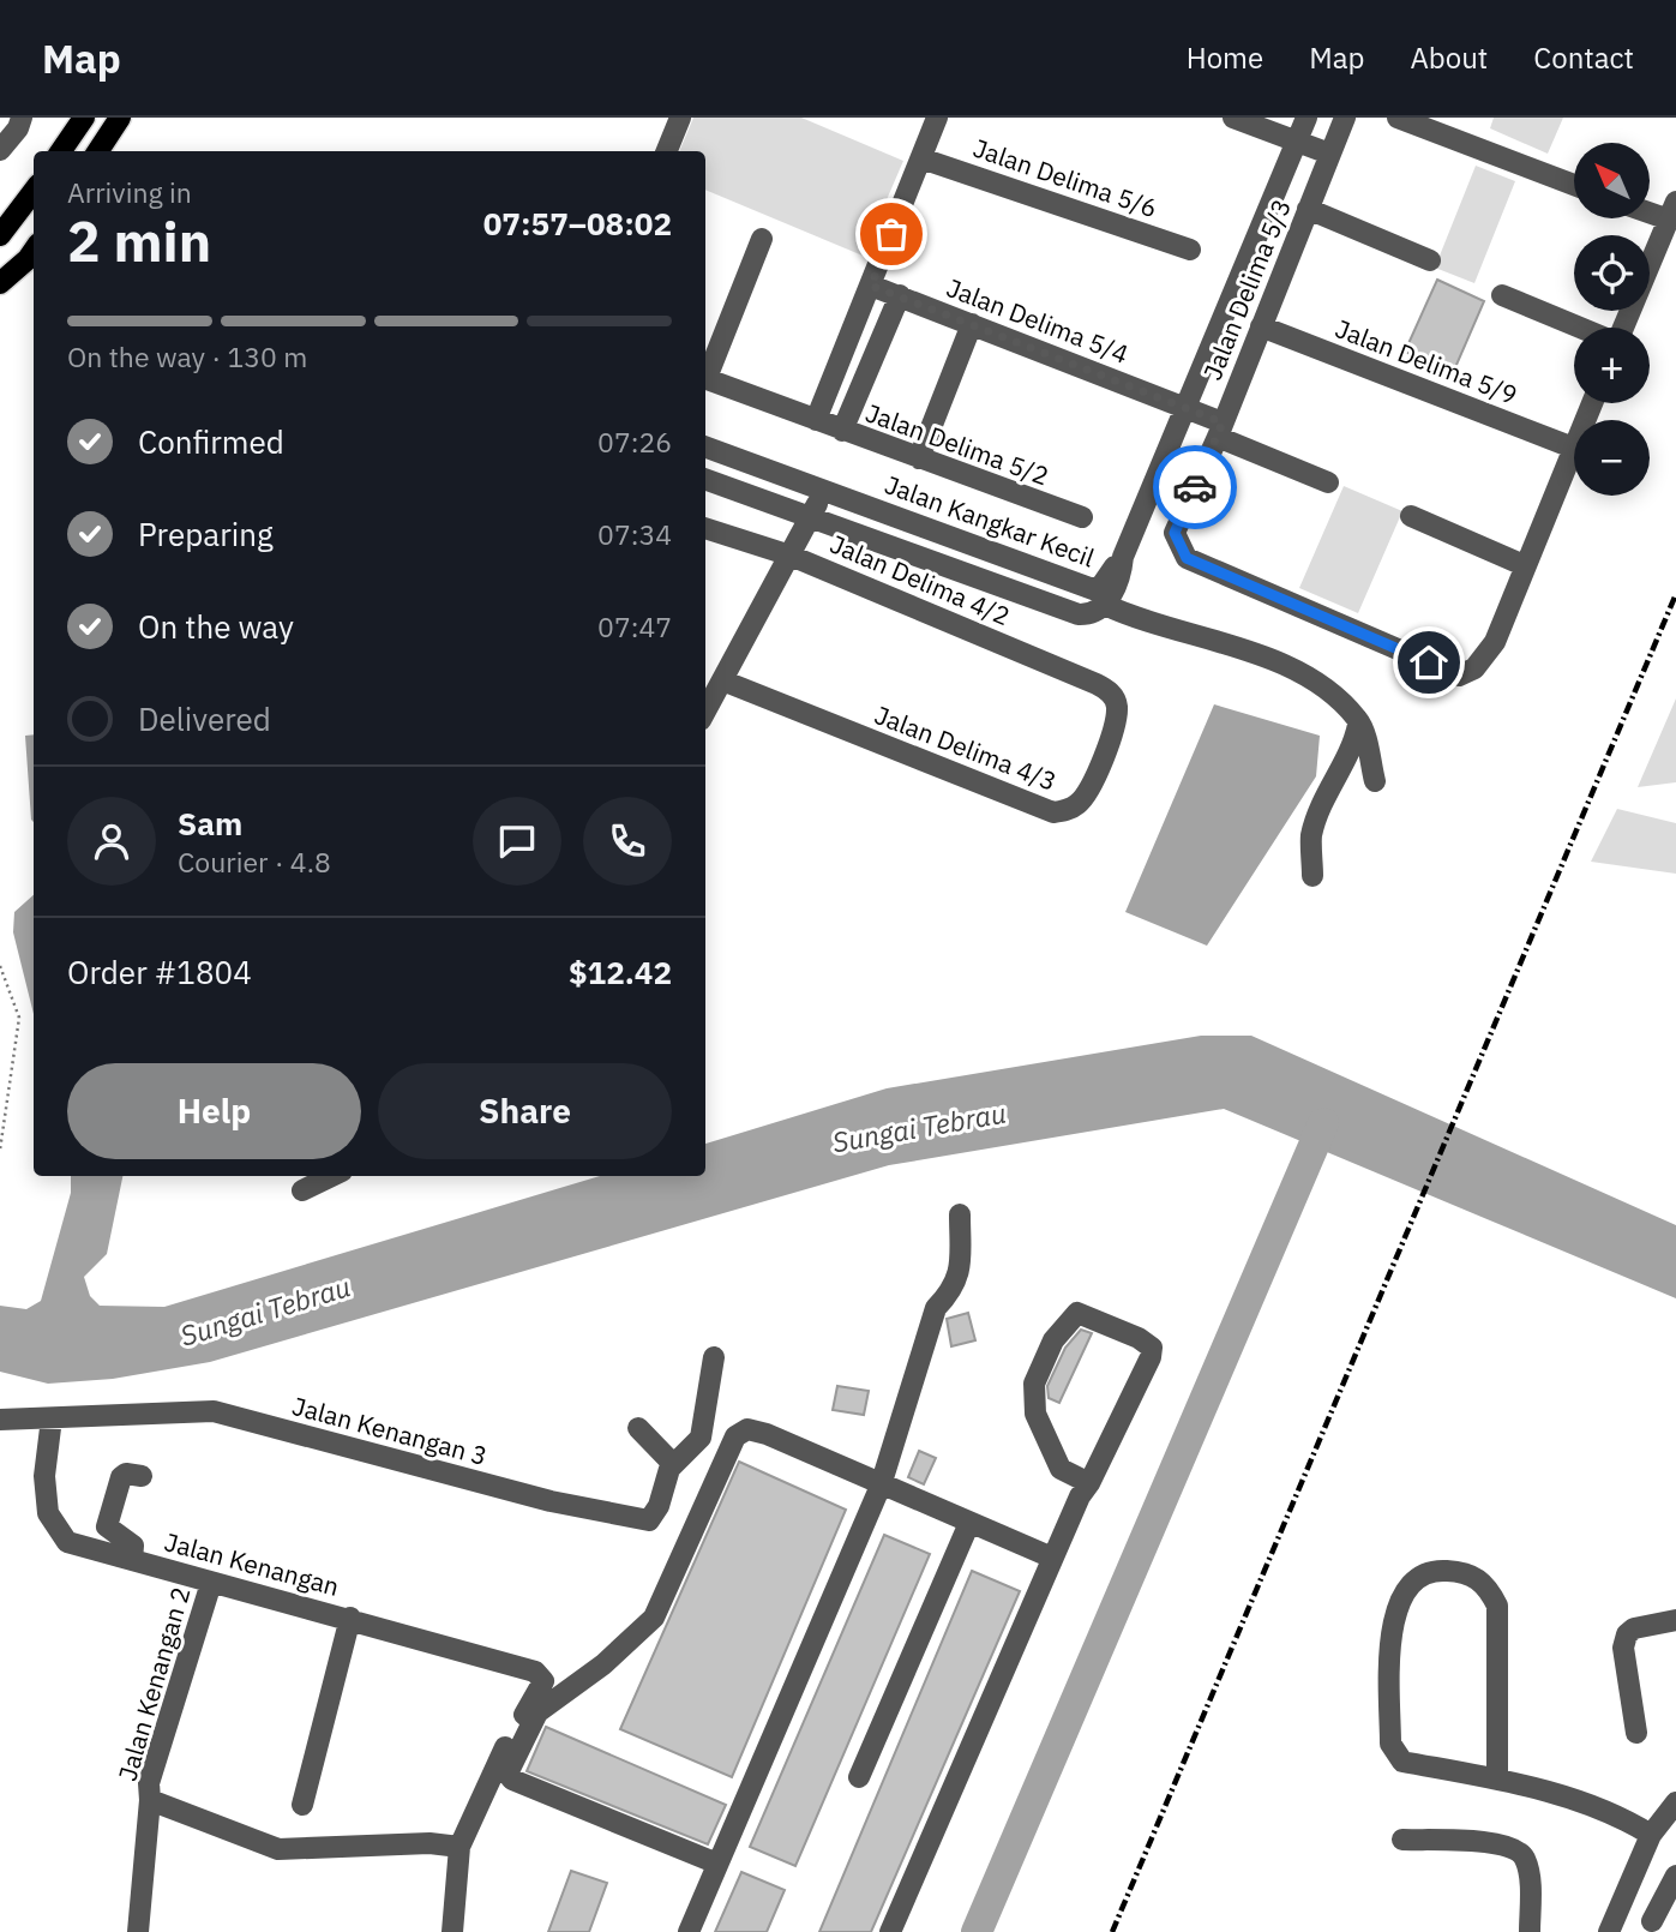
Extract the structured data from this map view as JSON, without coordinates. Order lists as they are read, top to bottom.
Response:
{
  "streets": {
    "street": [
      "Jalan Delima 5/6",
      "Jalan Delima 5/3",
      "Jalan Delima 5/4",
      "Jalan Delima 5/9",
      "Jalan Delima 5/2",
      "Jalan Kangkar Kecil",
      "Jalan Delima 4/2",
      "Jalan Delima 4/3",
      "Jalan Kenangan 3",
      "Jalan Kenangan",
      "Jalan Kenangan 2"
    ]
  },
  "crossings": [
    ["Jalan Delima 5/3", "Jalan Delima 5/4"],
    ["Jalan Delima 5/3", "Jalan Delima 5/9"],
    ["Jalan Delima 4/2", "Jalan Delima 4/3"],
    ["Jalan Kenangan 3", "Jalan Kenangan"],
    ["Jalan Kenangan", "Jalan Kenangan 2"]
  ],
  "water": ["Sungai Tebrau"],
  "north": "top left",
  "page": {
    "header": "Map",
    "nav": [
      "Home",
      "Map",
      "About",
      "Contact"
    ],
    "map_buttons": ["+", "−"],
    "heading": ["2 min", "Arriving in", "07:57–08:02"],
    "panel": [
      "Sam",
      "Courier · 4.8",
      "Order #1804",
      "$12.42"
    ],
    "bar": "On the way · 130 m",
    "list": [
      ["Confirmed", "07:26"],
      ["Preparing", "07:34"],
      ["On the way", "07:47"],
      "Delivered"
    ],
    "buttons": ["Help", "Share"]
  }
}
